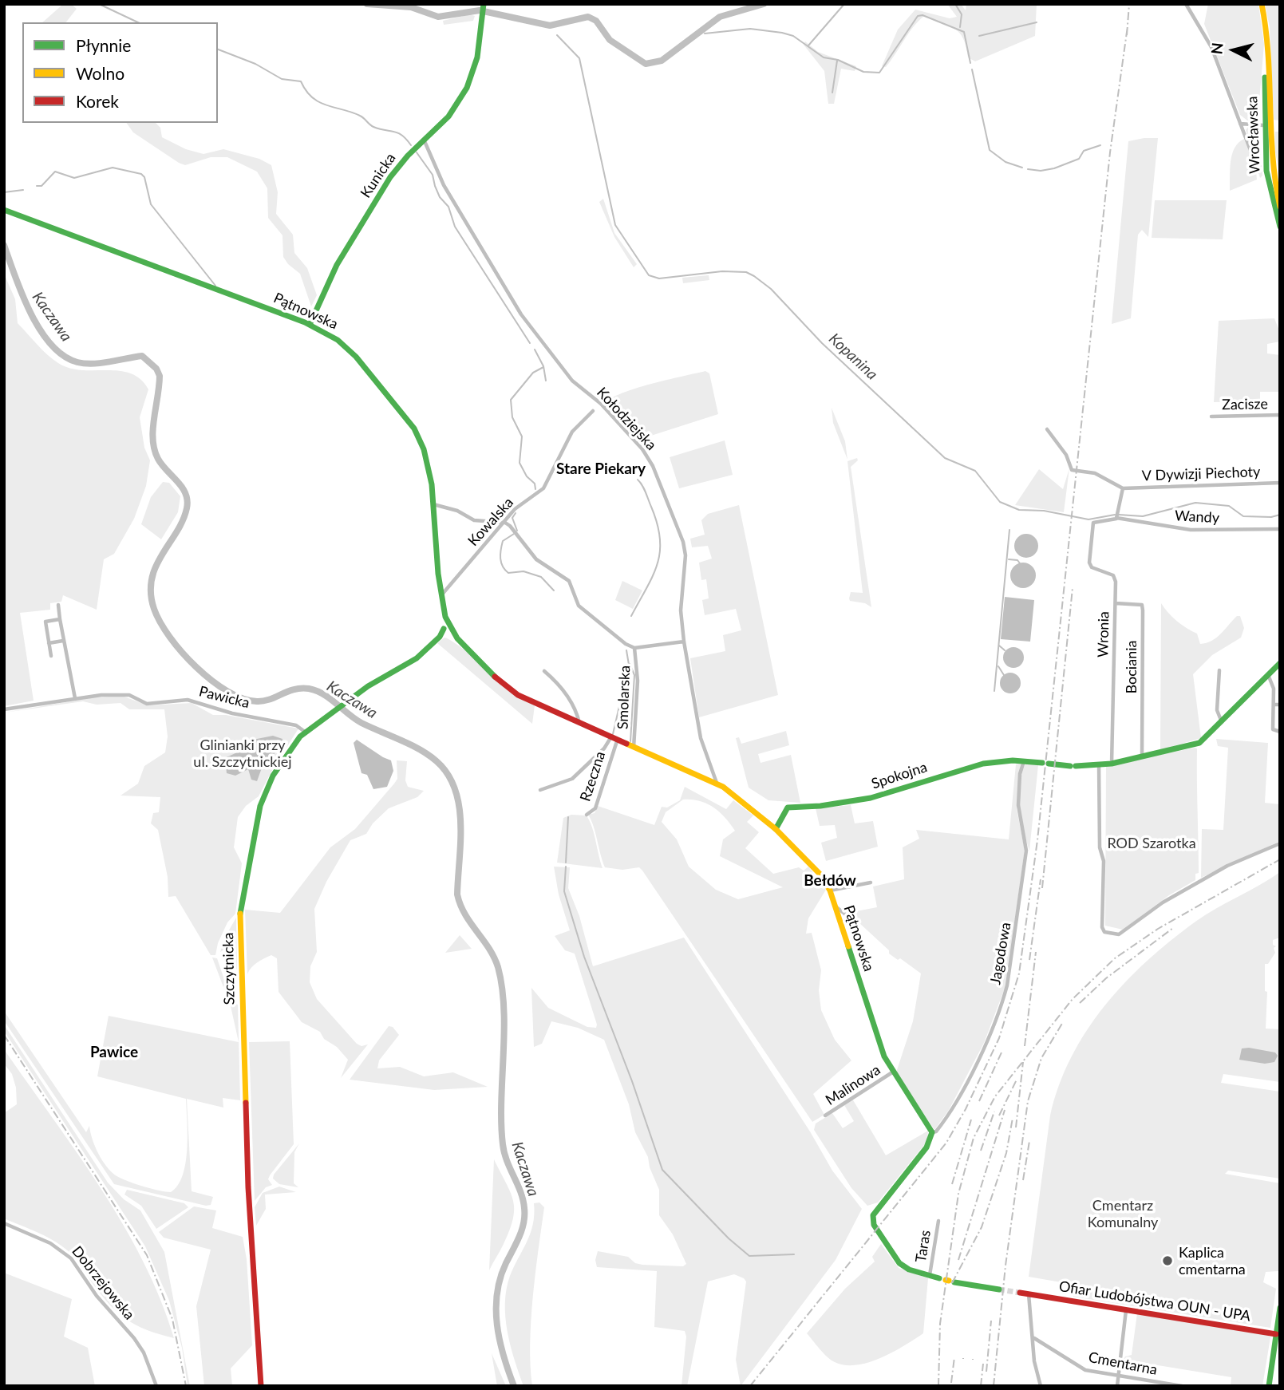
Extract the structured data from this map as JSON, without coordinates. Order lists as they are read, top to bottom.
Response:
{
  "streets": {
    "street": [
      "Wrocławska",
      "Kunicka",
      "Pątnowska",
      "Zacisze",
      "Kołodziejska",
      "V Dywizji Piechoty",
      "Wandy",
      "Kowalska",
      "Wronia",
      "Bociania",
      "Pawicka",
      "Smolarska",
      "Spokojna",
      "Rzeczna",
      "Jagodowa",
      "Szczytnicka",
      "Malinowa",
      "Taras",
      "Dobrzejowska",
      "Ofiar Ludobójstwa OUN - UPA",
      "Cmentarna"
    ]
  },
  "crossings": [
    ["Kunicka", "Pątnowska"],
    ["Kunicka", "Kołodziejska"],
    ["Pątnowska", "Kołodziejska"],
    ["Pątnowska", "Kowalska"],
    ["Pątnowska", "Smolarska"],
    ["Pątnowska", "Spokojna"],
    ["Pątnowska", "Rzeczna"],
    ["Pątnowska", "Jagodowa"],
    ["Pątnowska", "Szczytnicka"],
    ["Pątnowska", "Malinowa"],
    ["V Dywizji Piechoty", "Wandy"],
    ["Wandy", "Wronia"],
    ["Wronia", "Bociania"],
    ["Wronia", "Spokojna"],
    ["Bociania", "Spokojna"],
    ["Pawicka", "Szczytnicka"],
    ["Spokojna", "Jagodowa"]
  ],
  "districts": ["Stare Piekary", "Bełdów", "Pawice"],
  "water": ["Kaczawa", "Kopanina"],
  "parks": ["Glinianki przy ul. Szczytnickiej", "ROD Szarotka", "Cmentarz Komunalny"],
  "places": ["Kaplica cmentarna"],
  "legend": ["Płynnie", "Wolno", "Korek"],
  "north": "left"
}
